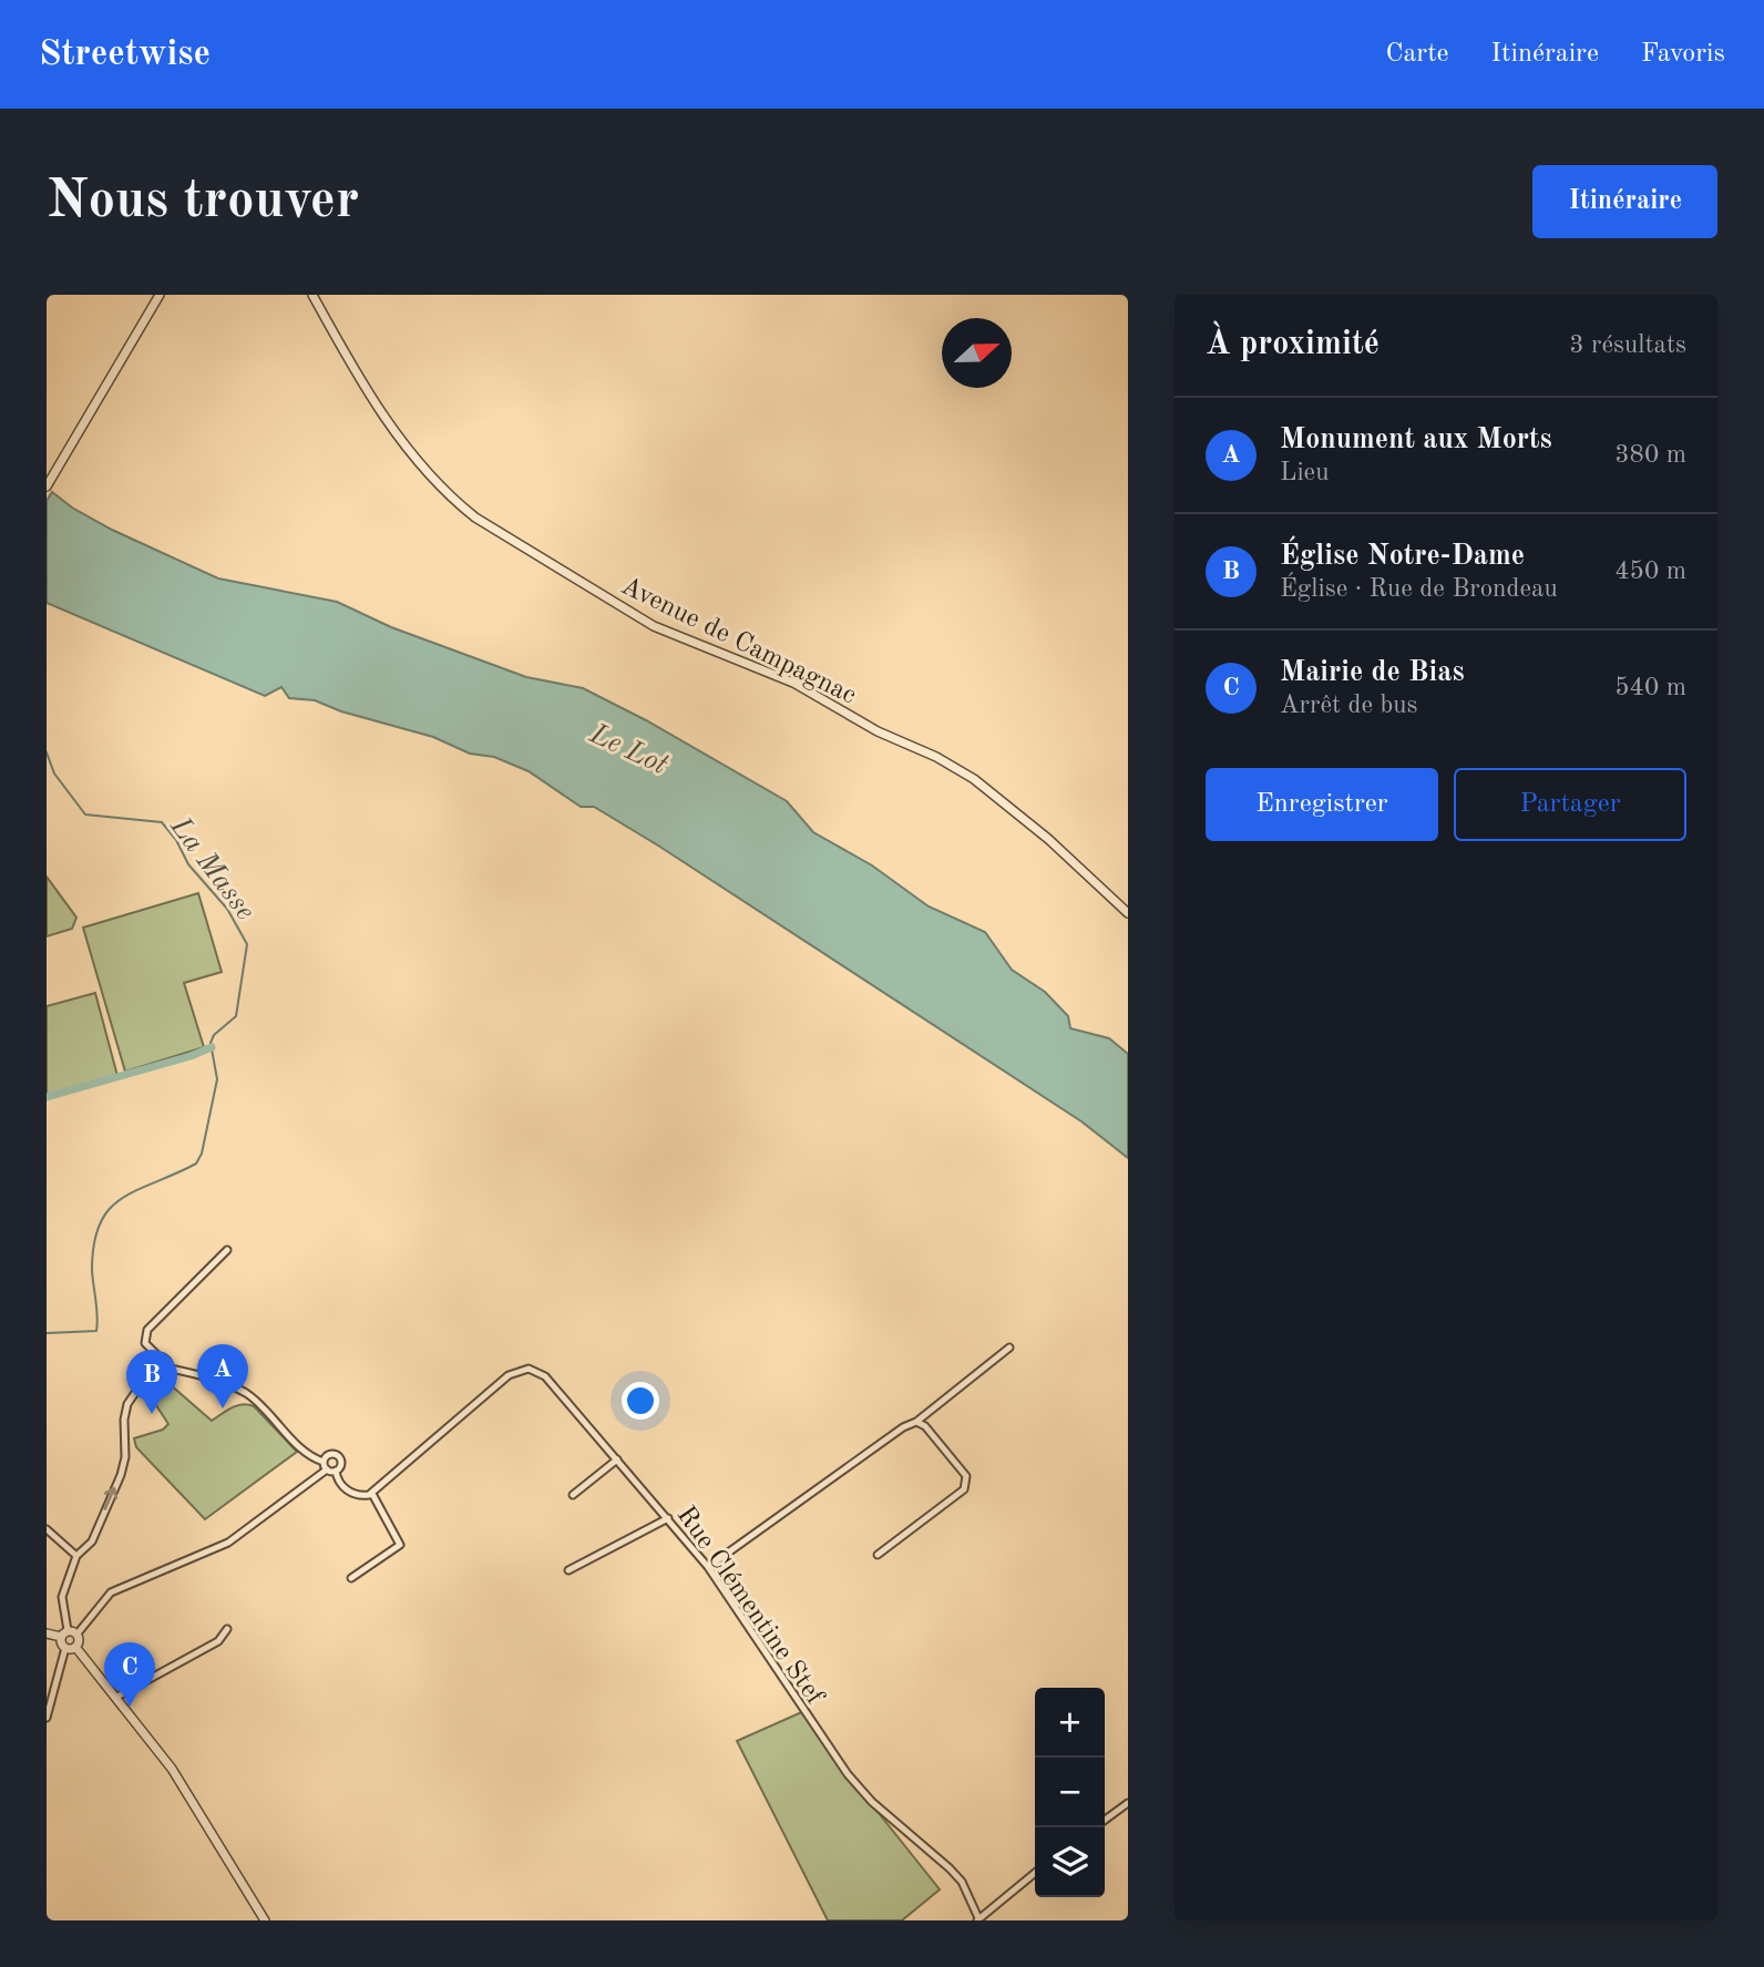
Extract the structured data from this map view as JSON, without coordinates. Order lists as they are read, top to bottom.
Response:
{
  "streets": {
    "street": ["Avenue de Campagnac", "Rue Clémentine Stef"]
  },
  "water": ["Le Lot", "La Masse"],
  "north": "right",
  "page": {
    "header": "Streetwise",
    "nav": ["Carte", "Itinéraire", "Favoris"],
    "buttons": [
      "Itinéraire",
      ["Enregistrer", "Partager"]
    ],
    "title": "Nous trouver",
    "heading": ["À proximité", "3 résultats"],
    "list": [
      {
        "mark": "A",
        "name": "Monument aux Morts",
        "note": "Lieu",
        "value": "380 m"
      },
      {
        "mark": "B",
        "name": "Église Notre-Dame",
        "note": "Église · Rue de Brondeau",
        "value": "450 m"
      },
      {
        "mark": "C",
        "name": "Mairie de Bias",
        "note": "Arrêt de bus",
        "value": "540 m"
      }
    ],
    "pins": ["A", "B", "C"],
    "map_buttons": ["+", "−"]
  }
}
